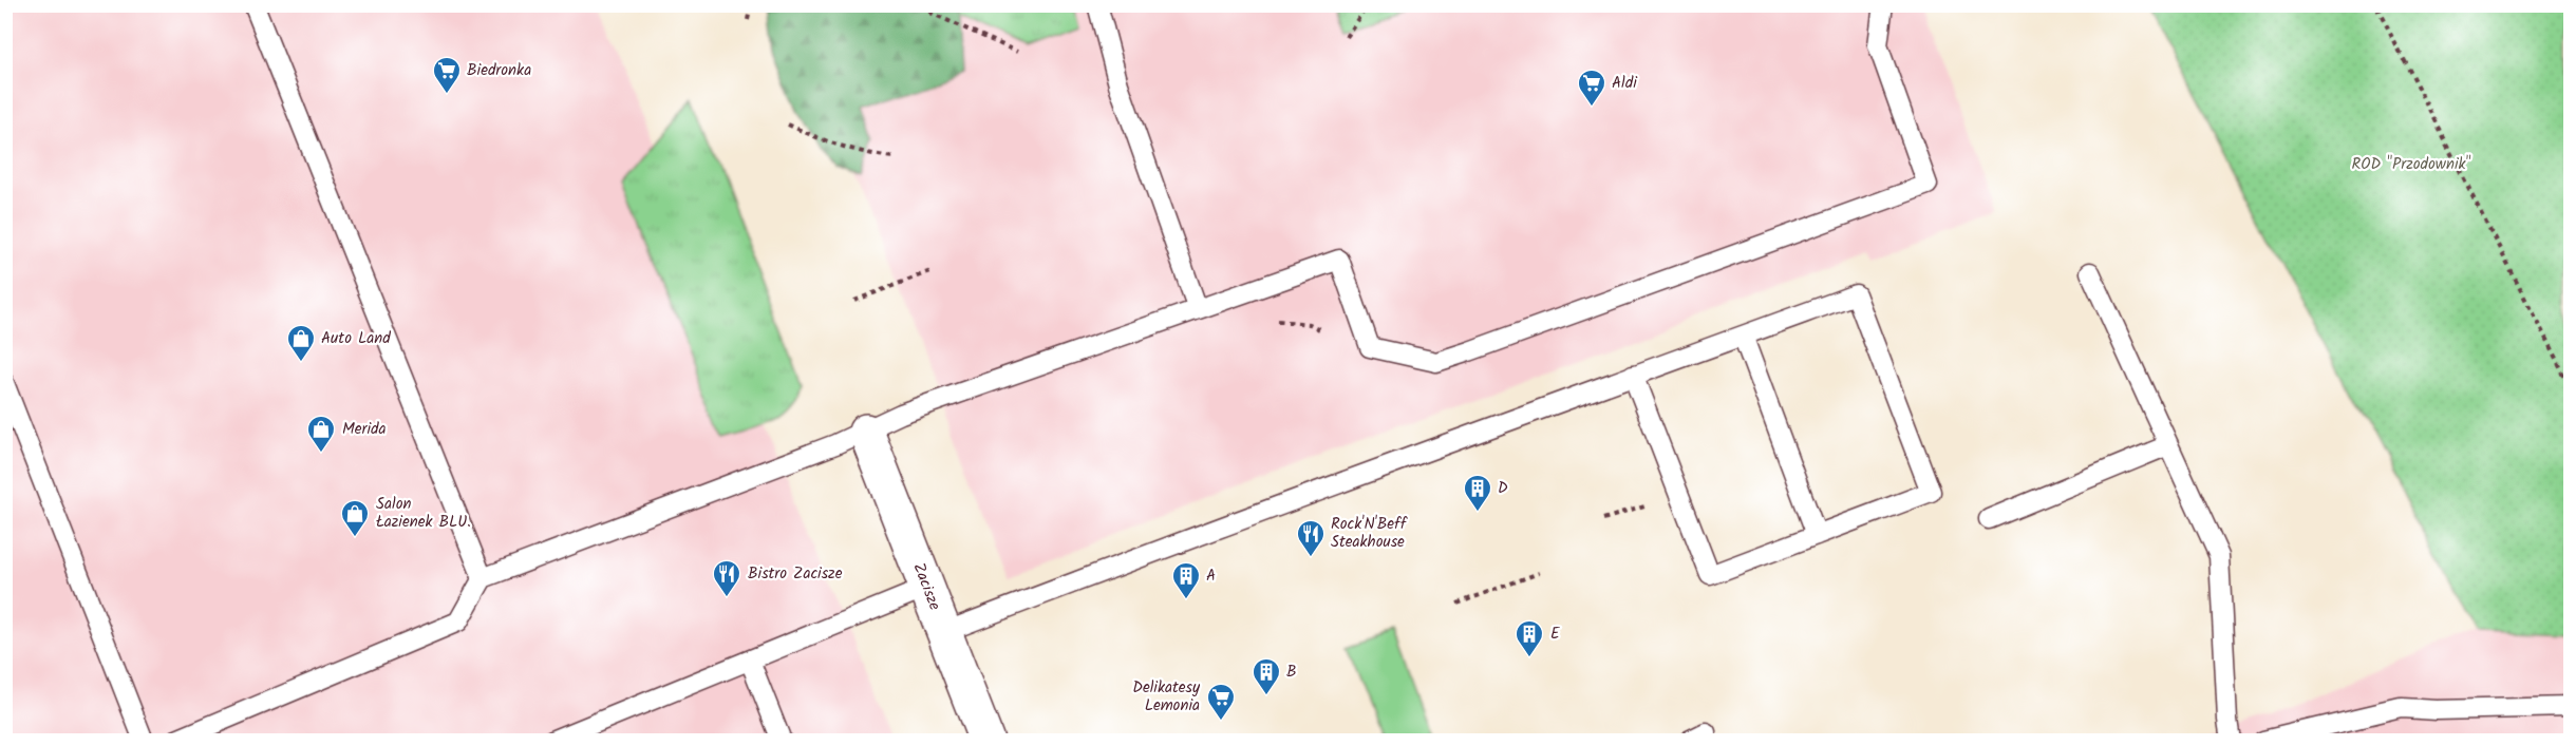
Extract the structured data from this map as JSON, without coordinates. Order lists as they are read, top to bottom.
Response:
{
  "streets": {
    "street": ["Zacisze"]
  },
  "parks": ["ROD \"Przodownik\""],
  "places": {
    "supermarket": ["Biedronka", "Aldi", "Delikatesy Lemonia"],
    "shop": ["Auto Land", "Merida", "Salon Łazienek BLU."],
    "building": [
      "D",
      "A",
      "E",
      "B"
    ],
    "restaurant": ["Rock'N'Beff Steakhouse", "Bistro Zacisze"]
  }
}
